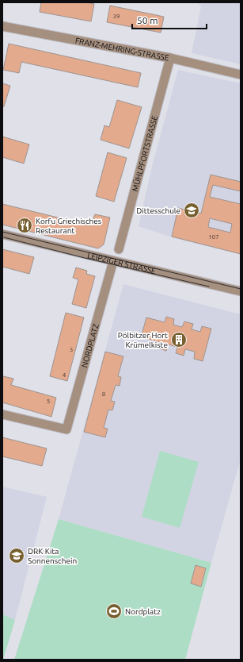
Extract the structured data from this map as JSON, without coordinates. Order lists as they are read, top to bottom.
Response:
{
  "streets": {
    "street": [
      "FRANZ-MEHRING-STRASSE",
      "MÜHLPFORTSTRASSE",
      "LEIPZIGER STRASSE",
      "NORDPLATZ"
    ]
  },
  "crossings": [
    ["FRANZ-MEHRING-STRASSE", "MÜHLPFORTSTRASSE"],
    ["LEIPZIGER STRASSE", "NORDPLATZ"]
  ],
  "places": {
    "school or university": ["Dittesschule", "DRK Kita Sonnenschein"],
    "restaurant": ["Korfu Griechisches Restaurant"],
    "building": ["Pölbitzer Hort Krümelkiste"],
    "sports": ["Nordplatz"]
  },
  "house_numbers": [
    "39",
    "107",
    "3",
    "4",
    "8",
    "5"
  ],
  "scale_bar": "50 m"
}
